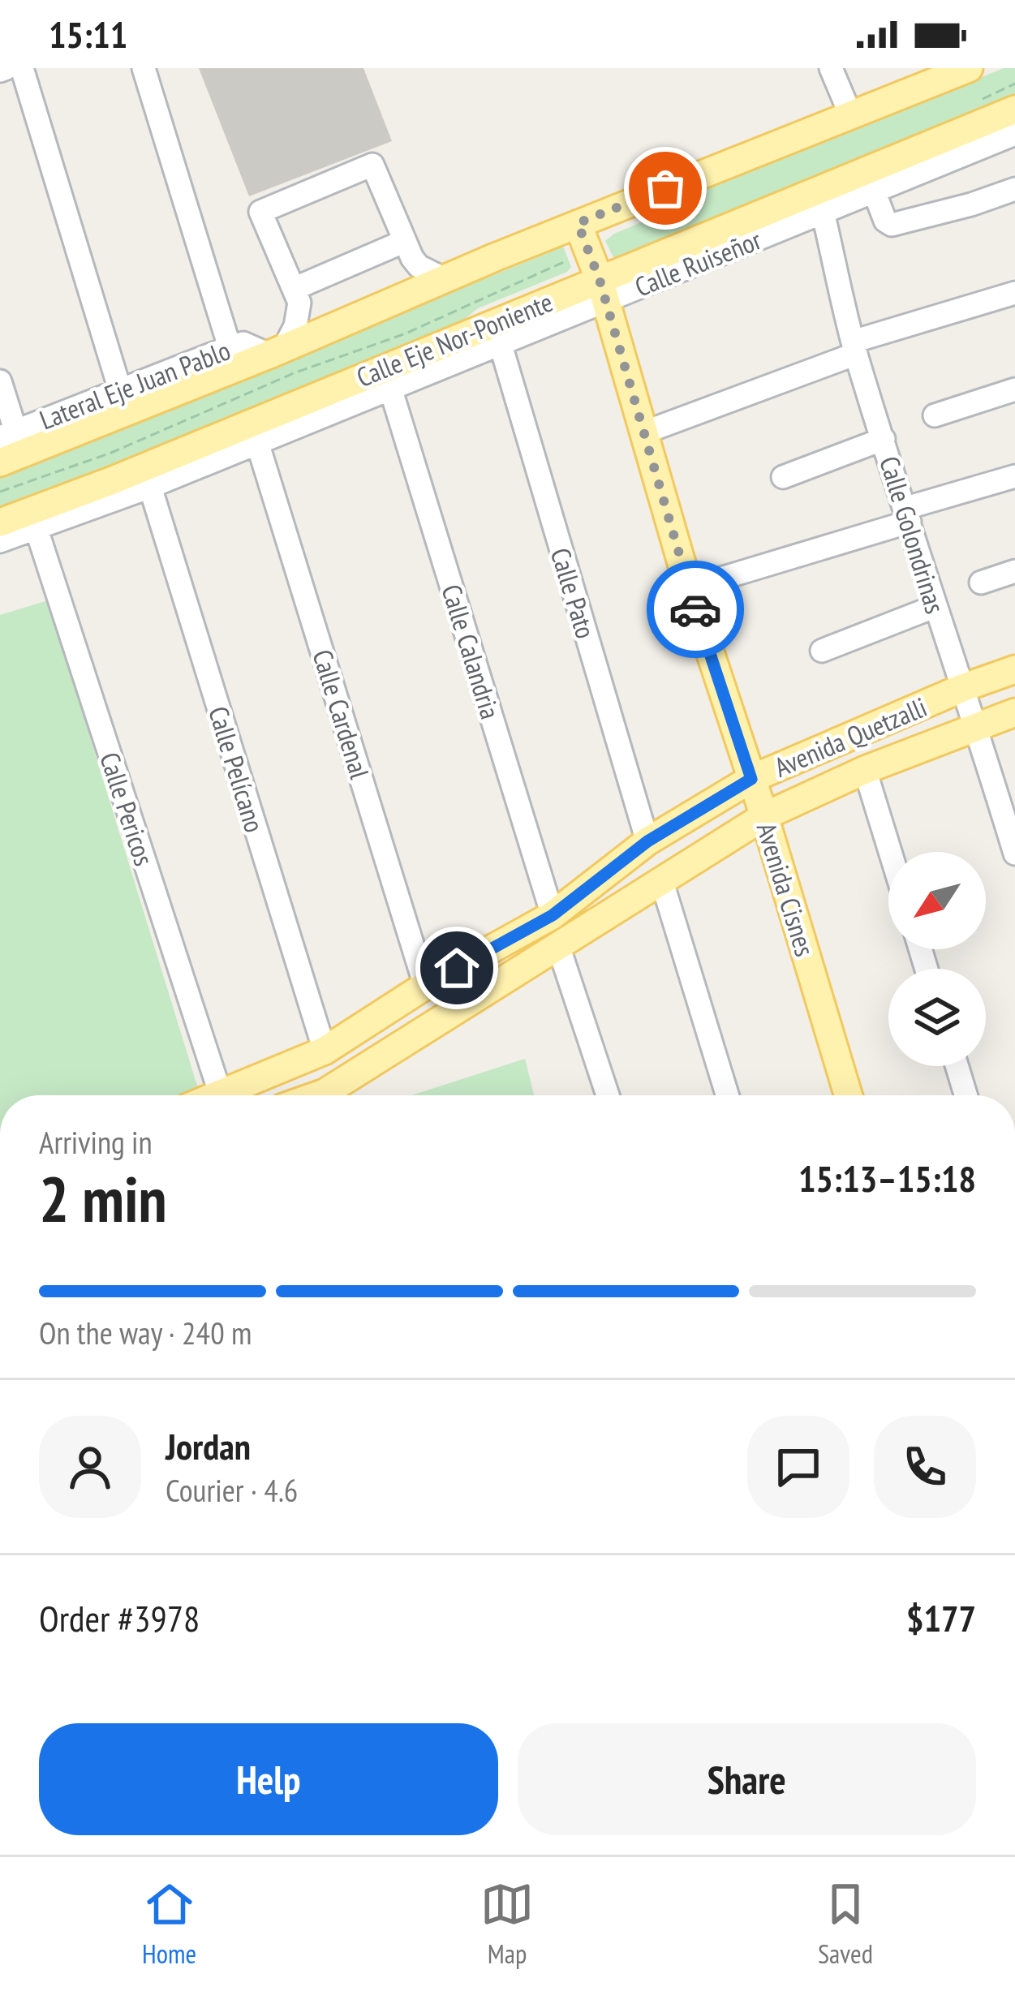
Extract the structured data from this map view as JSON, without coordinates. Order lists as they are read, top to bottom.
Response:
{
  "streets": {
    "main road": ["Calle Eje Nor-Poniente", "Avenida Quetzalli", "Avenida Cisnes"],
    "street": [
      "Calle Ruiseñor",
      "Lateral Eje Juan Pablo",
      "Calle Golondrinas",
      "Calle Pato",
      "Calle Calandria",
      "Calle Cardenal",
      "Calle Pelícano",
      "Calle Pericos"
    ]
  },
  "crossings": [
    ["Calle Ruiseñor", "Calle Eje Nor-Poniente"],
    ["Calle Ruiseñor", "Calle Golondrinas"],
    ["Calle Ruiseñor", "Calle Pato"],
    ["Calle Ruiseñor", "Calle Calandria"],
    ["Calle Ruiseñor", "Calle Cardenal"],
    ["Calle Ruiseñor", "Calle Pelícano"],
    ["Calle Ruiseñor", "Calle Pericos"],
    ["Calle Ruiseñor", "Avenida Cisnes"],
    ["Calle Eje Nor-Poniente", "Calle Pericos"],
    ["Calle Eje Nor-Poniente", "Avenida Cisnes"],
    ["Calle Golondrinas", "Avenida Quetzalli"],
    ["Calle Pato", "Avenida Quetzalli"],
    ["Calle Calandria", "Avenida Quetzalli"],
    ["Calle Cardenal", "Avenida Quetzalli"],
    ["Avenida Quetzalli", "Calle Pelícano"],
    ["Avenida Quetzalli", "Avenida Cisnes"]
  ],
  "north": "bottom left",
  "page": {
    "status": "15:11",
    "heading": ["2 min", "Arriving in", "15:13–15:18"],
    "panel": [
      "Jordan",
      "Courier · 4.6",
      "Order #3978",
      "$177"
    ],
    "bar": "On the way · 240 m",
    "buttons": ["Help", "Share"],
    "tabs": ["Home", "Map", "Saved"]
  }
}
